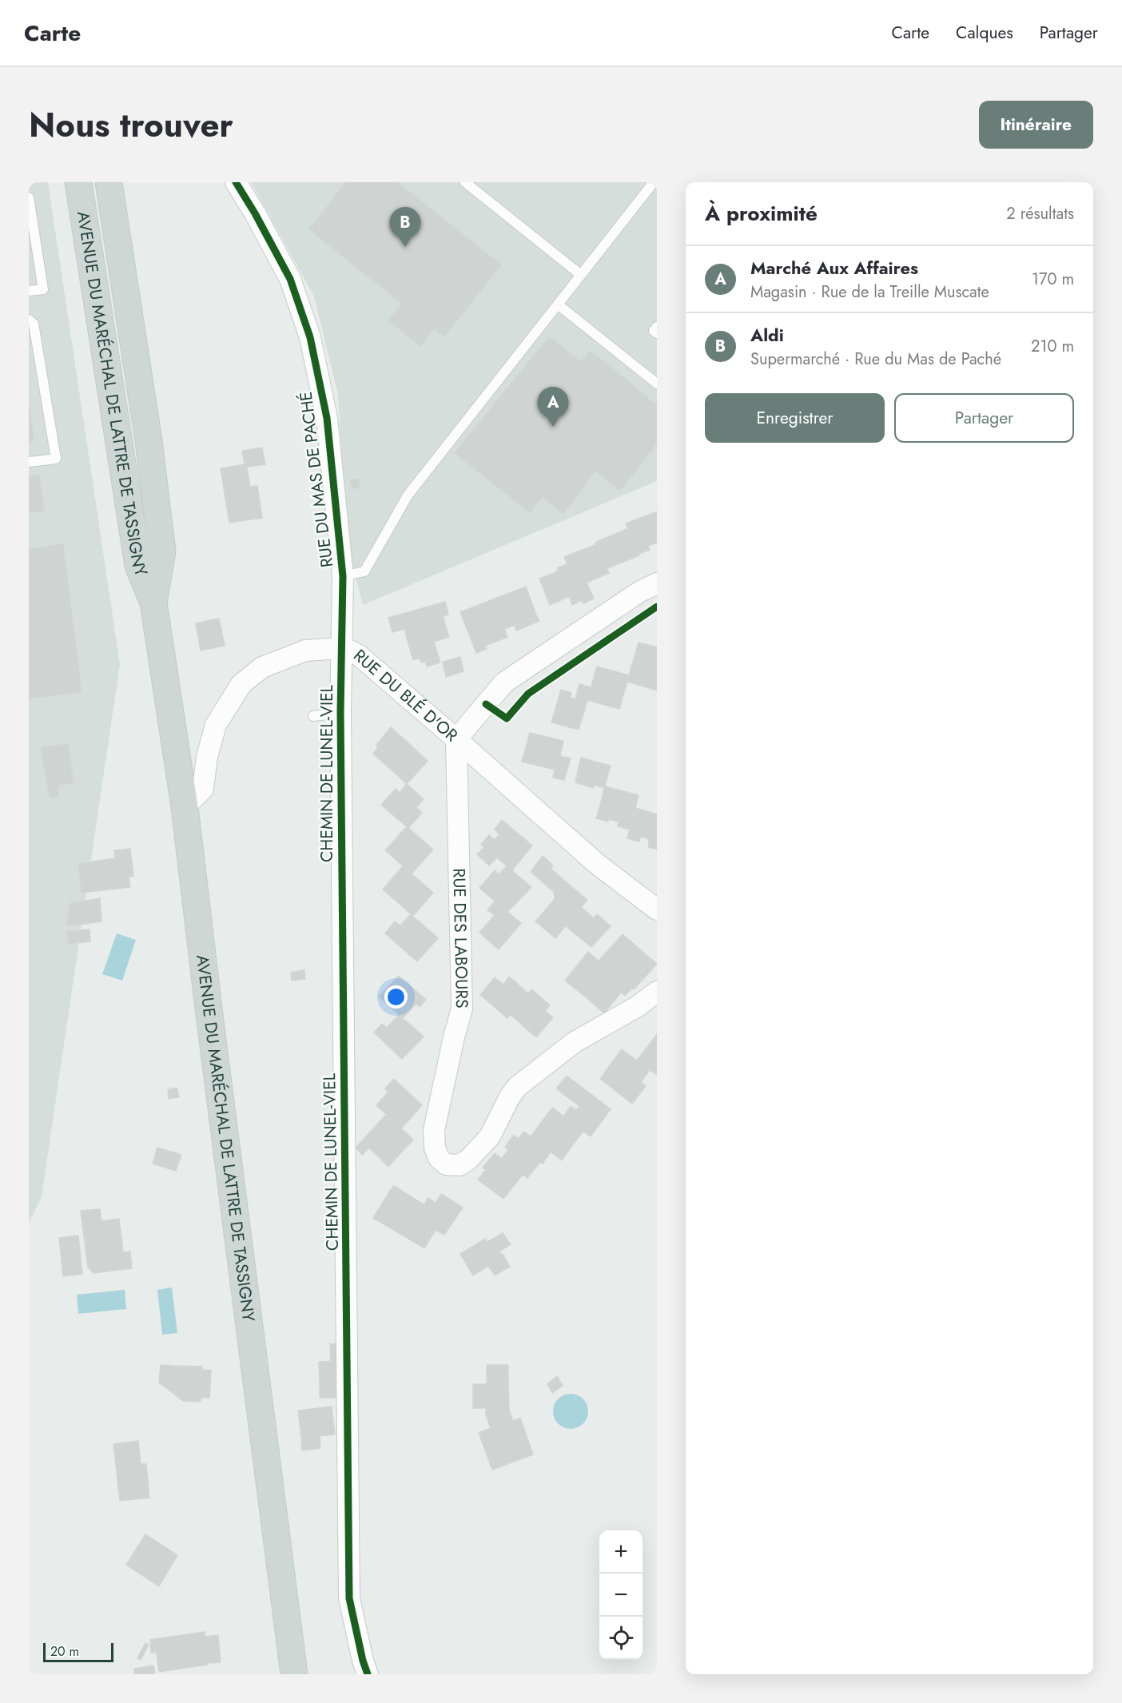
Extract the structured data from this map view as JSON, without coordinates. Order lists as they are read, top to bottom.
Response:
{
  "streets": {
    "main road": ["AVENUE DU MARÉCHAL DE LATTRE DE TASSIGNY"],
    "street": [
      "RUE DU MAS DE PACHÉ",
      "RUE DU BLÉ D'OR",
      "CHEMIN DE LUNEL-VIEL",
      "RUE DES LABOURS"
    ]
  },
  "crossings": [
    ["AVENUE DU MARÉCHAL DE LATTRE DE TASSIGNY", "RUE DU BLÉ D'OR"],
    ["RUE DU MAS DE PACHÉ", "RUE DU BLÉ D'OR"],
    ["RUE DU MAS DE PACHÉ", "CHEMIN DE LUNEL-VIEL"],
    ["RUE DU BLÉ D'OR", "CHEMIN DE LUNEL-VIEL"],
    ["RUE DU BLÉ D'OR", "RUE DES LABOURS"]
  ],
  "scale_bar": "20 m",
  "page": {
    "header": "Carte",
    "nav": ["Carte", "Calques", "Partager"],
    "title": "Nous trouver",
    "buttons": [
      "Itinéraire",
      ["Enregistrer", "Partager"]
    ],
    "heading": ["À proximité", "2 résultats"],
    "pins": ["B", "A"],
    "list": [
      {
        "mark": "A",
        "name": "Marché Aux Affaires",
        "note": "Magasin · Rue de la Treille Muscate",
        "value": "170 m"
      },
      {
        "mark": "B",
        "name": "Aldi",
        "note": "Supermarché · Rue du Mas de Paché",
        "value": "210 m"
      }
    ],
    "map_buttons": ["+", "−"],
    "scale": "20 m"
  }
}
